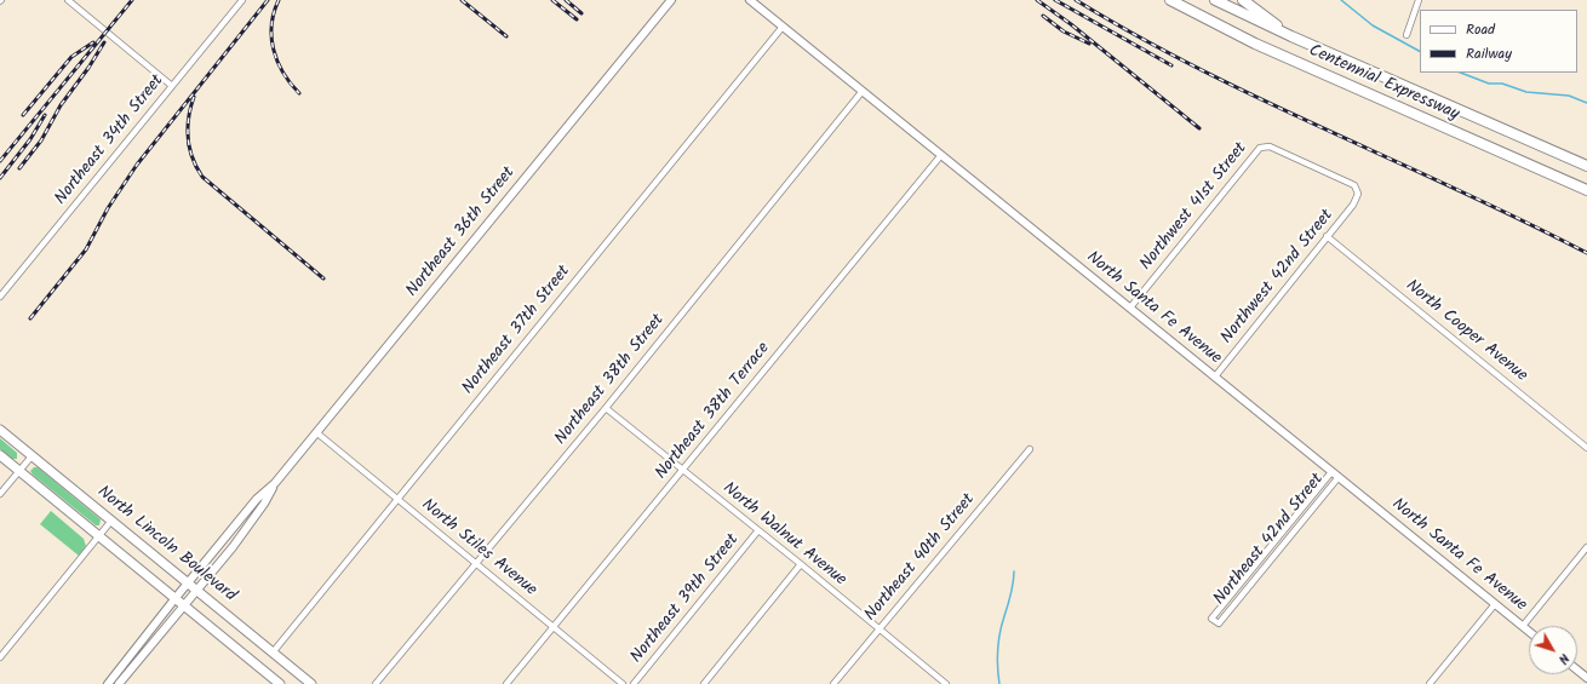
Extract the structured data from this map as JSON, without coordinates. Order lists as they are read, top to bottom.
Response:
{
  "streets": {
    "highway": ["Centennial Expressway"],
    "main road": ["Northeast 36th Street", "North Santa Fe Avenue", "North Lincoln Boulevard"],
    "street": [
      "Northeast 34th Street",
      "Northwest 41st Street",
      "Northwest 42nd Street",
      "Northeast 37th Street",
      "North Cooper Avenue",
      "Northeast 38th Street",
      "Northeast 38th Terrace",
      "North Walnut Avenue",
      "Northeast 42nd Street",
      "North Stiles Avenue",
      "Northeast 40th Street",
      "Northeast 39th Street"
    ]
  },
  "crossings": [
    ["Northwest 41st Street", "Northwest 42nd Street"],
    ["Northwest 41st Street", "North Santa Fe Avenue"],
    ["Northeast 36th Street", "North Lincoln Boulevard"],
    ["Northeast 36th Street", "North Stiles Avenue"],
    ["Northwest 42nd Street", "North Santa Fe Avenue"],
    ["Northwest 42nd Street", "North Cooper Avenue"],
    ["North Santa Fe Avenue", "Northeast 37th Street"],
    ["North Santa Fe Avenue", "Northeast 38th Street"],
    ["North Santa Fe Avenue", "Northeast 38th Terrace"],
    ["North Santa Fe Avenue", "Northeast 42nd Street"],
    ["Northeast 37th Street", "North Lincoln Boulevard"],
    ["Northeast 37th Street", "North Stiles Avenue"],
    ["Northeast 38th Street", "North Walnut Avenue"],
    ["Northeast 38th Street", "North Stiles Avenue"],
    ["Northeast 38th Terrace", "North Walnut Avenue"],
    ["Northeast 38th Terrace", "North Stiles Avenue"],
    ["North Walnut Avenue", "Northeast 40th Street"],
    ["North Walnut Avenue", "Northeast 39th Street"]
  ],
  "legend": ["Road", "Railway"],
  "north": "bottom right"
}
